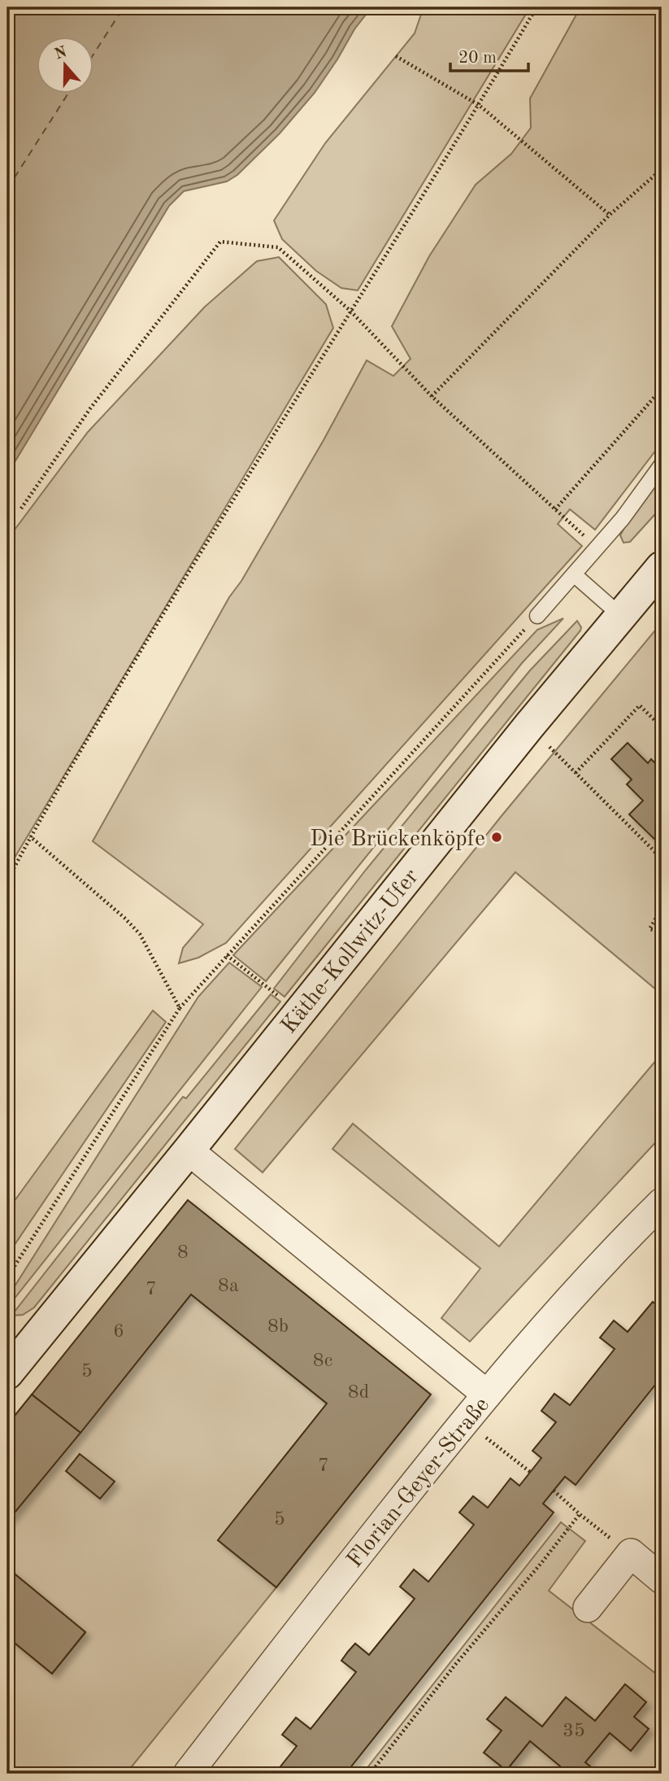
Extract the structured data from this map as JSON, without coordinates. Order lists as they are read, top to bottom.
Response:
{
  "streets": {
    "main road": ["Käthe-Kollwitz-Ufer"],
    "street": ["Florian-Geyer-Straße"]
  },
  "places": ["Die Brückenköpfe"],
  "house_numbers": [
    "8",
    "8a",
    "7",
    "8b",
    "6",
    "8c",
    "5",
    "8d",
    "7",
    "5",
    "35"
  ],
  "scale_bar": "20 m",
  "north": "top"
}
